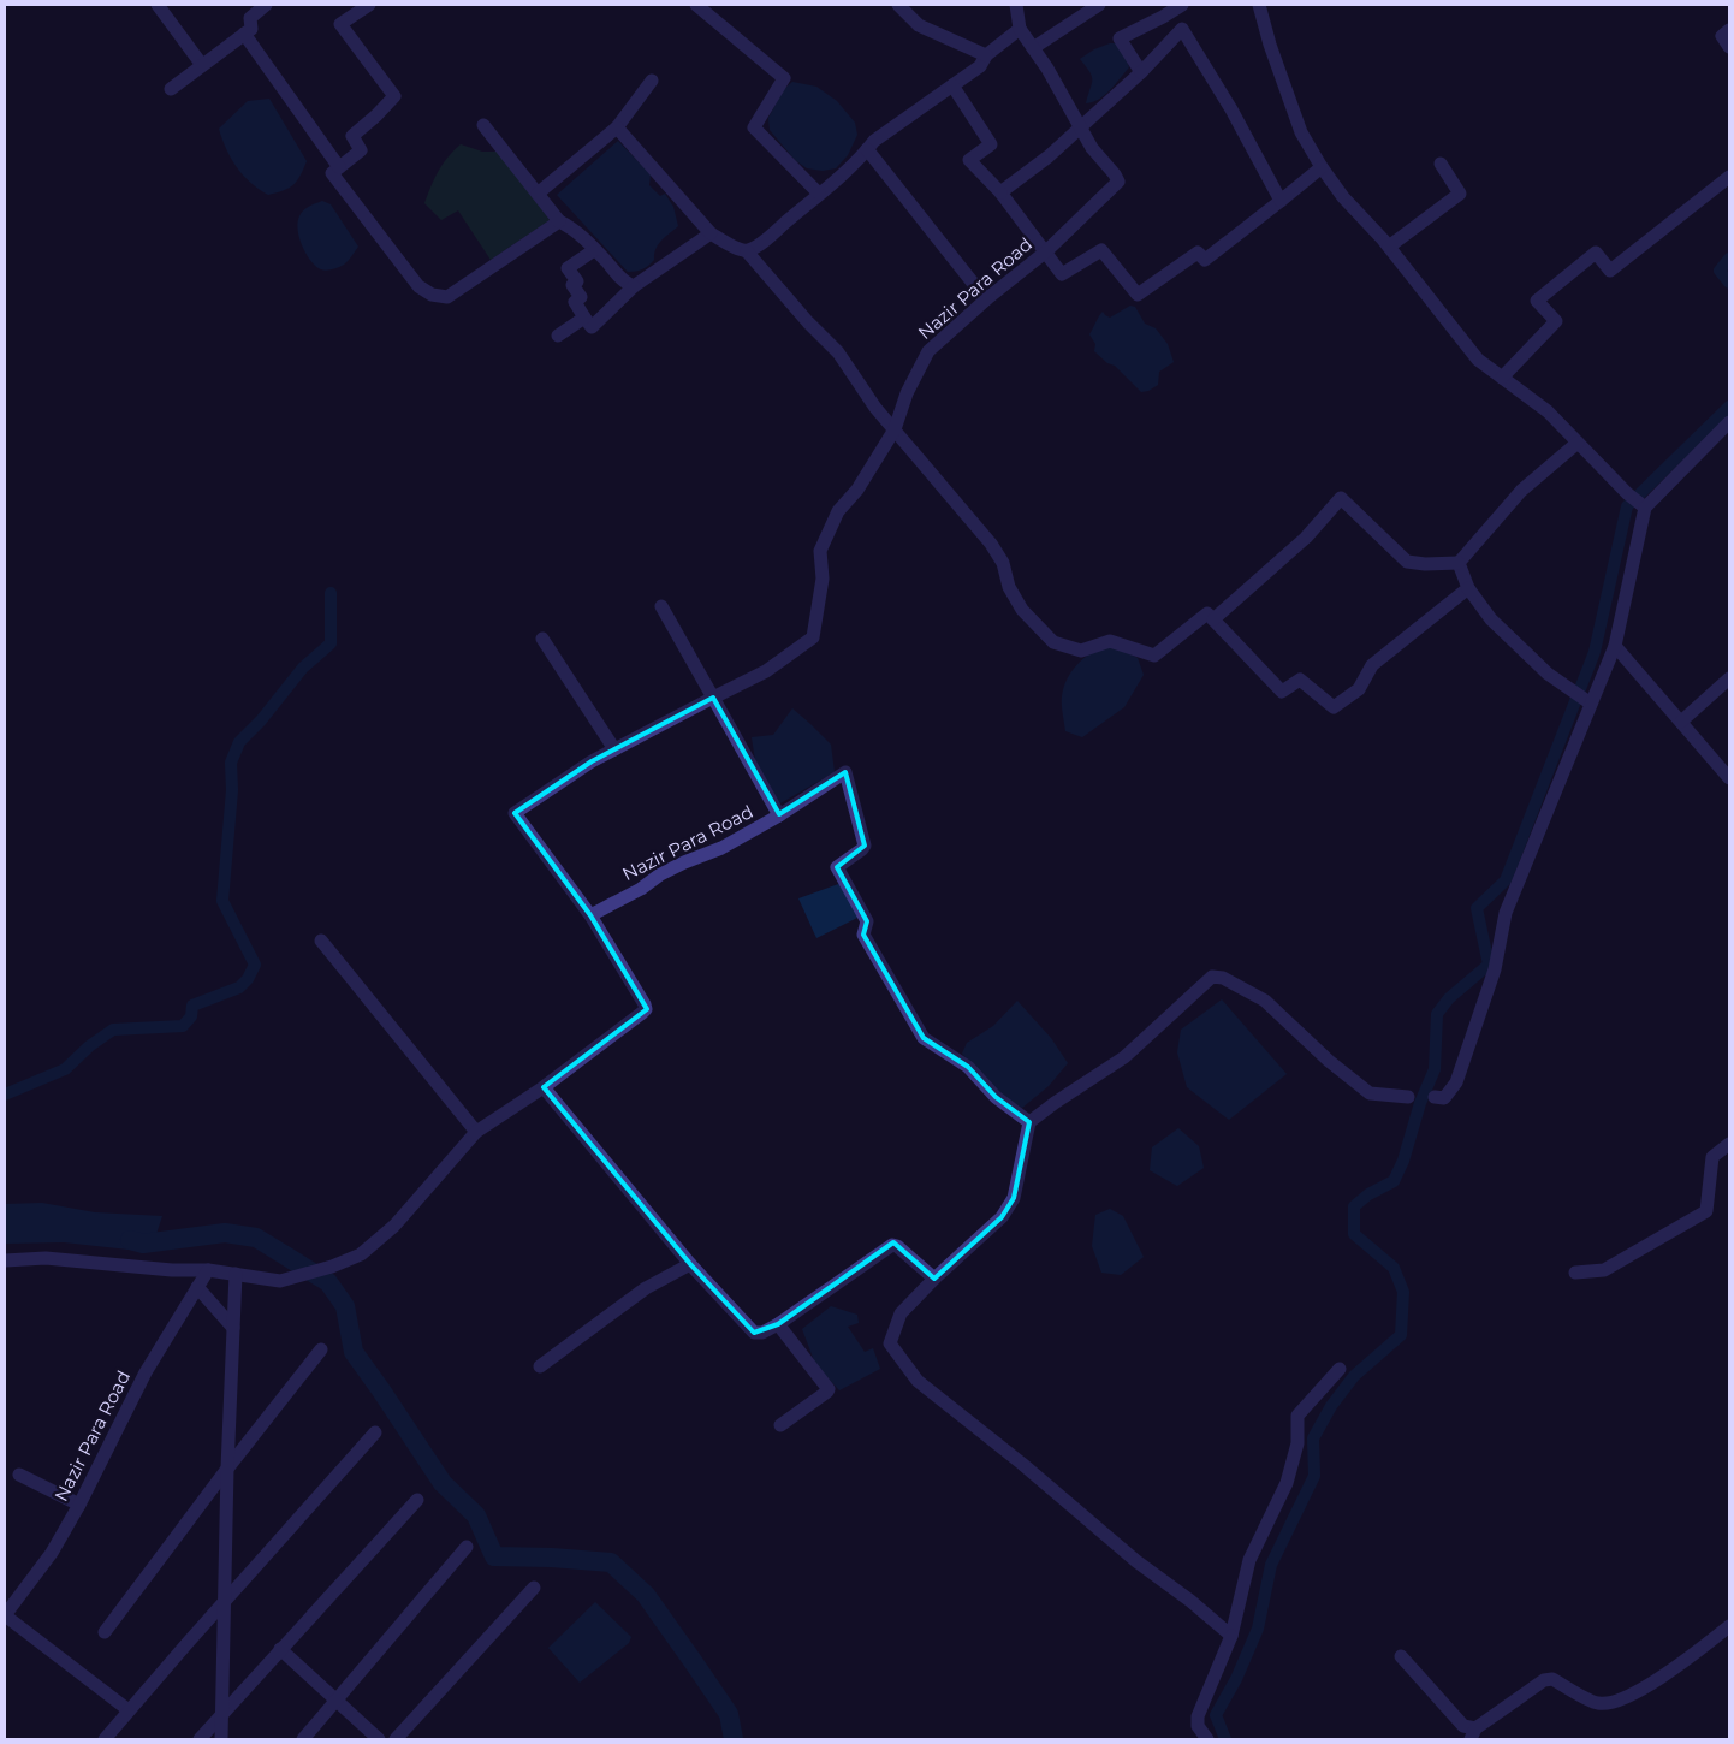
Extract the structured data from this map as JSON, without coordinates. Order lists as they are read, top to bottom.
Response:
{
  "streets": {
    "street": ["Nazir Para Road"]
  }
}
